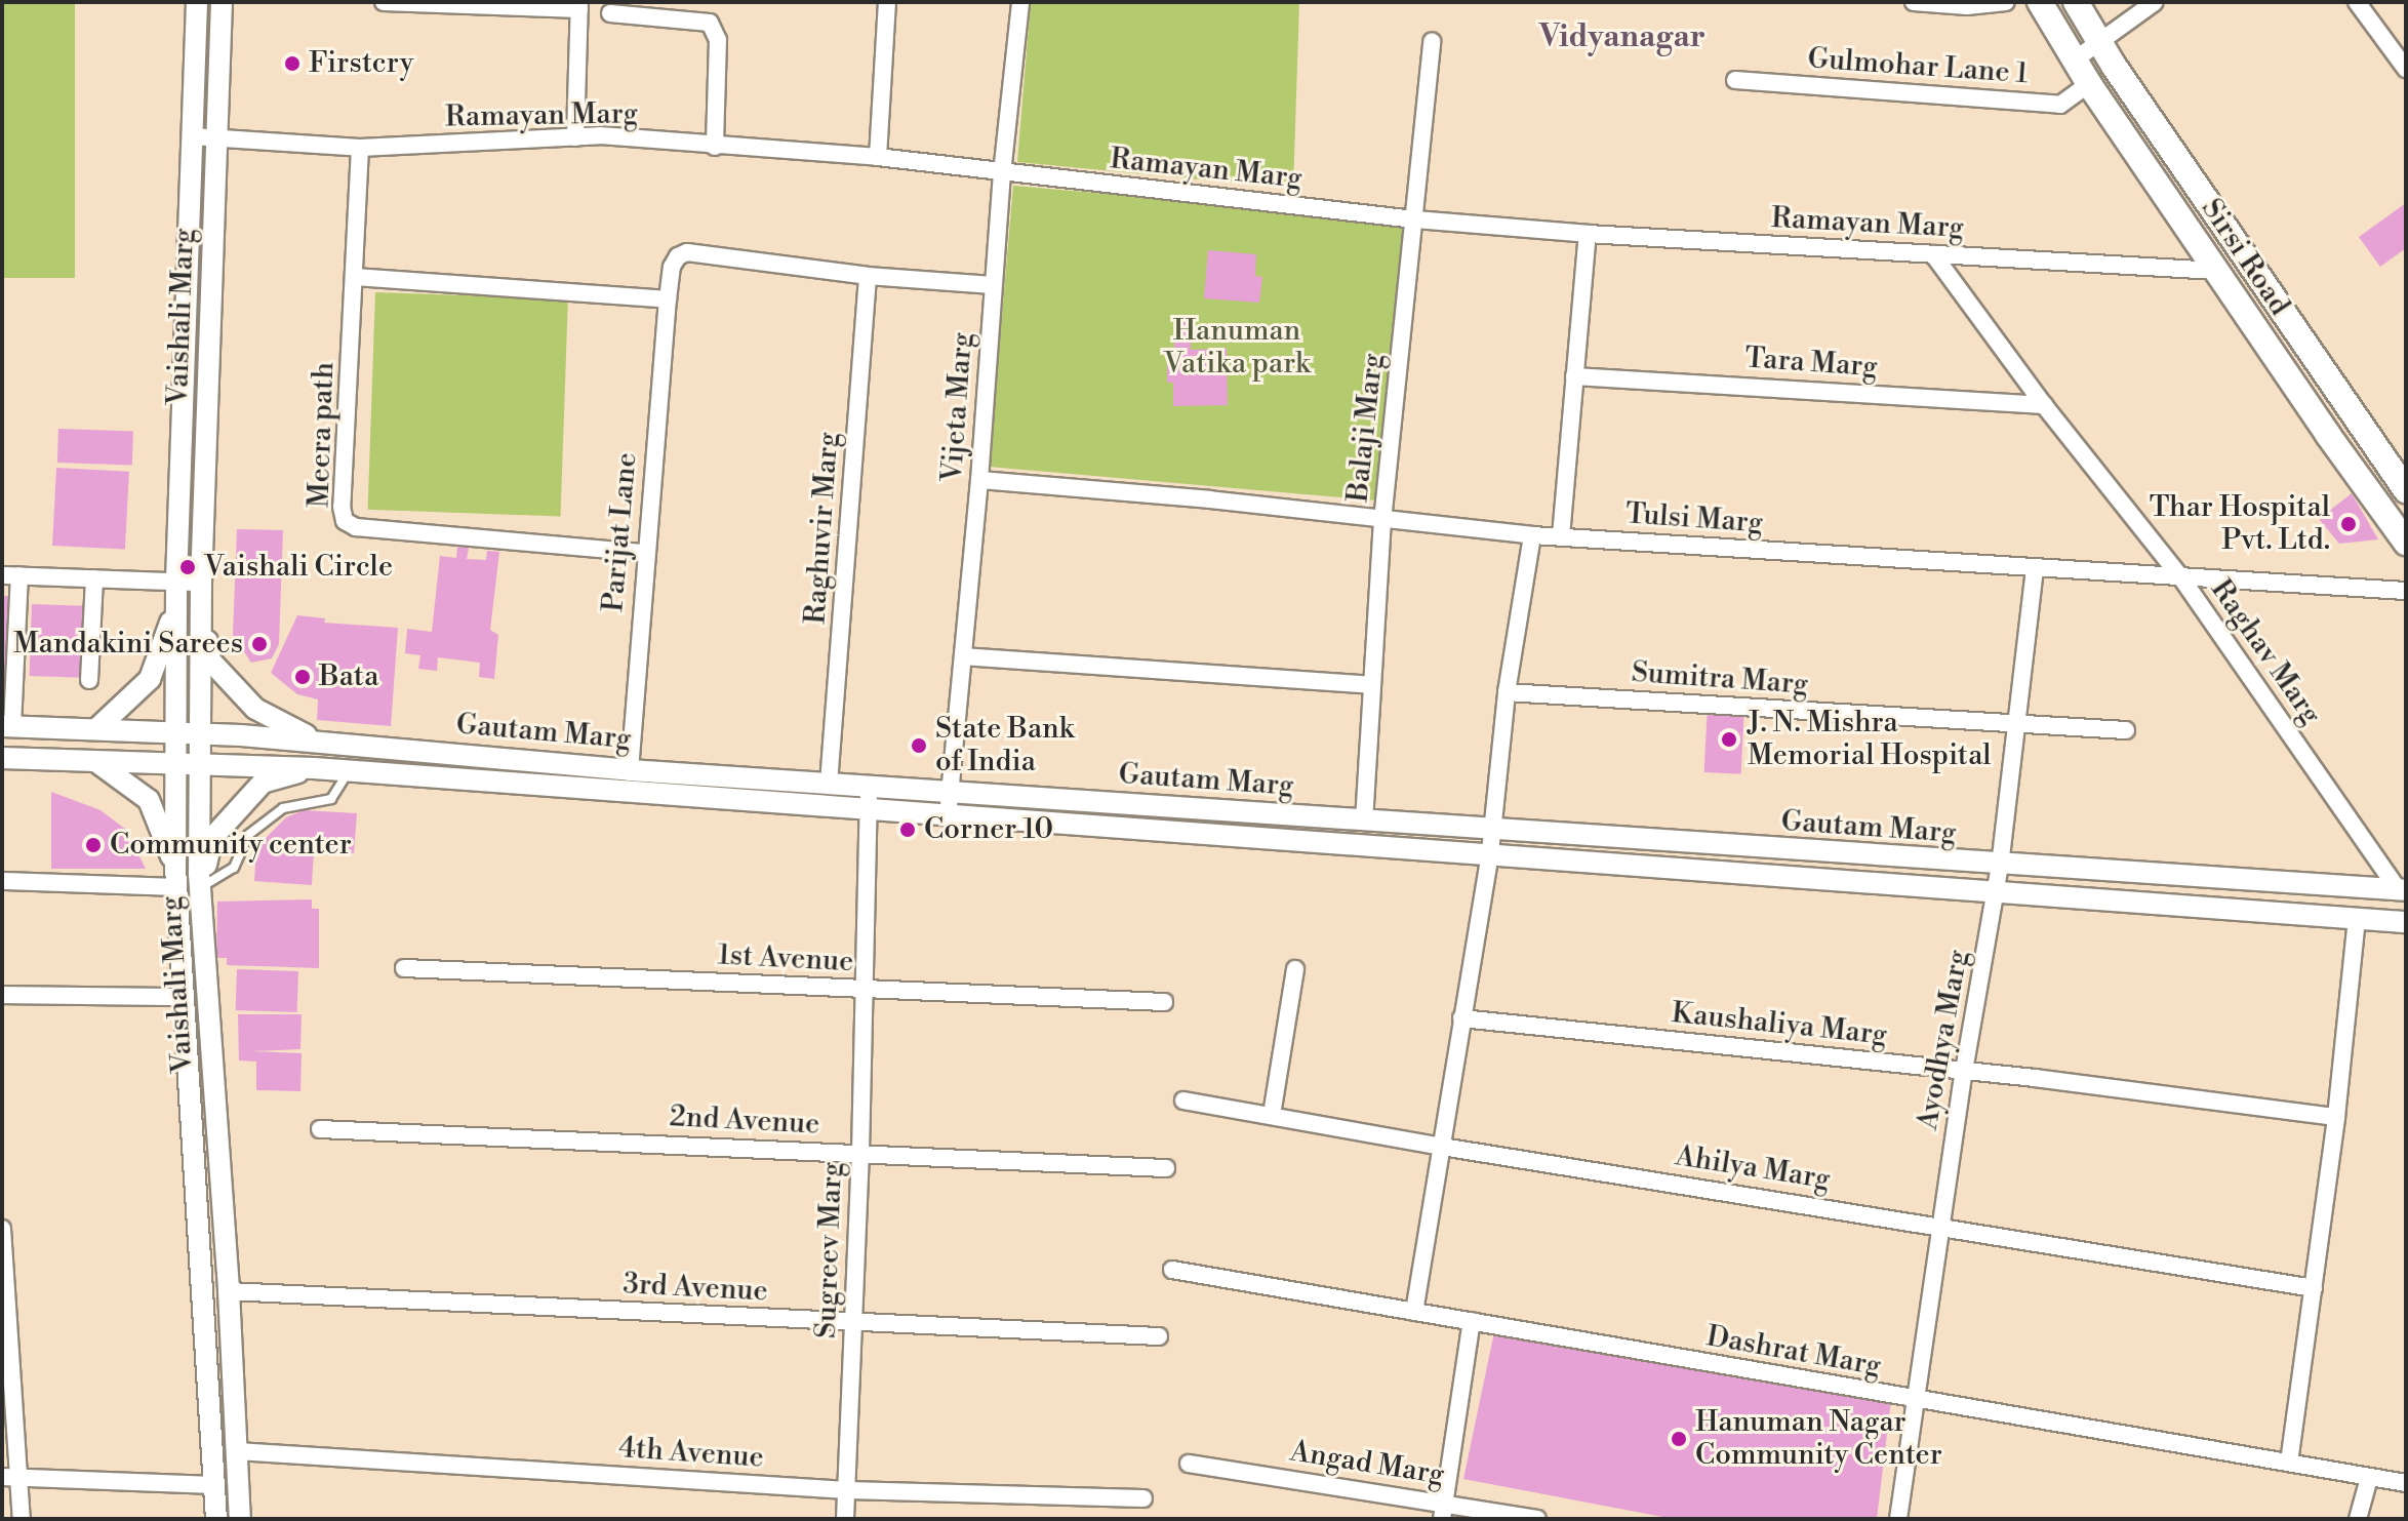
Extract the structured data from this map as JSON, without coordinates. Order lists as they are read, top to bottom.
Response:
{
  "streets": {
    "main road": ["Sirsi Road"],
    "street": [
      "Gulmohar Lane 1",
      "Ramayan Marg",
      "Vaishali Marg",
      "Tara Marg",
      "Vijeta Marg",
      "Balaji Marg",
      "Meera path",
      "Tulsi Marg",
      "Raghuvir Marg",
      "Parijat Lane",
      "Raghav Marg",
      "Sumitra Marg",
      "Gautam Marg",
      "1st Avenue",
      "Kaushaliya Marg",
      "Ayodhya Marg",
      "2nd Avenue",
      "Ahilya Marg",
      "Sugreev Marg",
      "3rd Avenue",
      "Dashrat Marg",
      "4th Avenue",
      "Angad Marg"
    ]
  },
  "crossings": [
    ["Gulmohar Lane 1", "Sirsi Road"],
    ["Ramayan Marg", "Sirsi Road"],
    ["Ramayan Marg", "Vaishali Marg"],
    ["Ramayan Marg", "Vijeta Marg"],
    ["Ramayan Marg", "Balaji Marg"],
    ["Ramayan Marg", "Meera path"],
    ["Ramayan Marg", "Raghav Marg"],
    ["Vaishali Marg", "Gautam Marg"],
    ["Vaishali Marg", "3rd Avenue"],
    ["Vaishali Marg", "4th Avenue"],
    ["Tara Marg", "Raghav Marg"],
    ["Vijeta Marg", "Tulsi Marg"],
    ["Vijeta Marg", "Gautam Marg"],
    ["Balaji Marg", "Tulsi Marg"],
    ["Balaji Marg", "Gautam Marg"],
    ["Meera path", "Parijat Lane"],
    ["Tulsi Marg", "Raghav Marg"],
    ["Tulsi Marg", "Ayodhya Marg"],
    ["Raghuvir Marg", "Parijat Lane"],
    ["Raghuvir Marg", "Gautam Marg"],
    ["Parijat Lane", "Gautam Marg"],
    ["Raghav Marg", "Gautam Marg"],
    ["Sumitra Marg", "Ayodhya Marg"],
    ["Gautam Marg", "Ayodhya Marg"],
    ["Gautam Marg", "Sugreev Marg"],
    ["1st Avenue", "Sugreev Marg"],
    ["Kaushaliya Marg", "Ayodhya Marg"],
    ["Ayodhya Marg", "Ahilya Marg"],
    ["Ayodhya Marg", "Dashrat Marg"],
    ["2nd Avenue", "Sugreev Marg"],
    ["Sugreev Marg", "3rd Avenue"],
    ["Sugreev Marg", "4th Avenue"]
  ],
  "districts": ["Vidyanagar"],
  "parks": ["Hanuman Vatika park"],
  "places": [
    "Firstcry",
    "Thar Hospital Pvt. Ltd.",
    "Vaishali Circle",
    "Mandakini Sarees",
    "Bata",
    "J. N. Mishra Memorial Hospital",
    "State Bank of India",
    "Corner 10",
    "Community center",
    "Hanuman Nagar Community Center"
  ]
}
